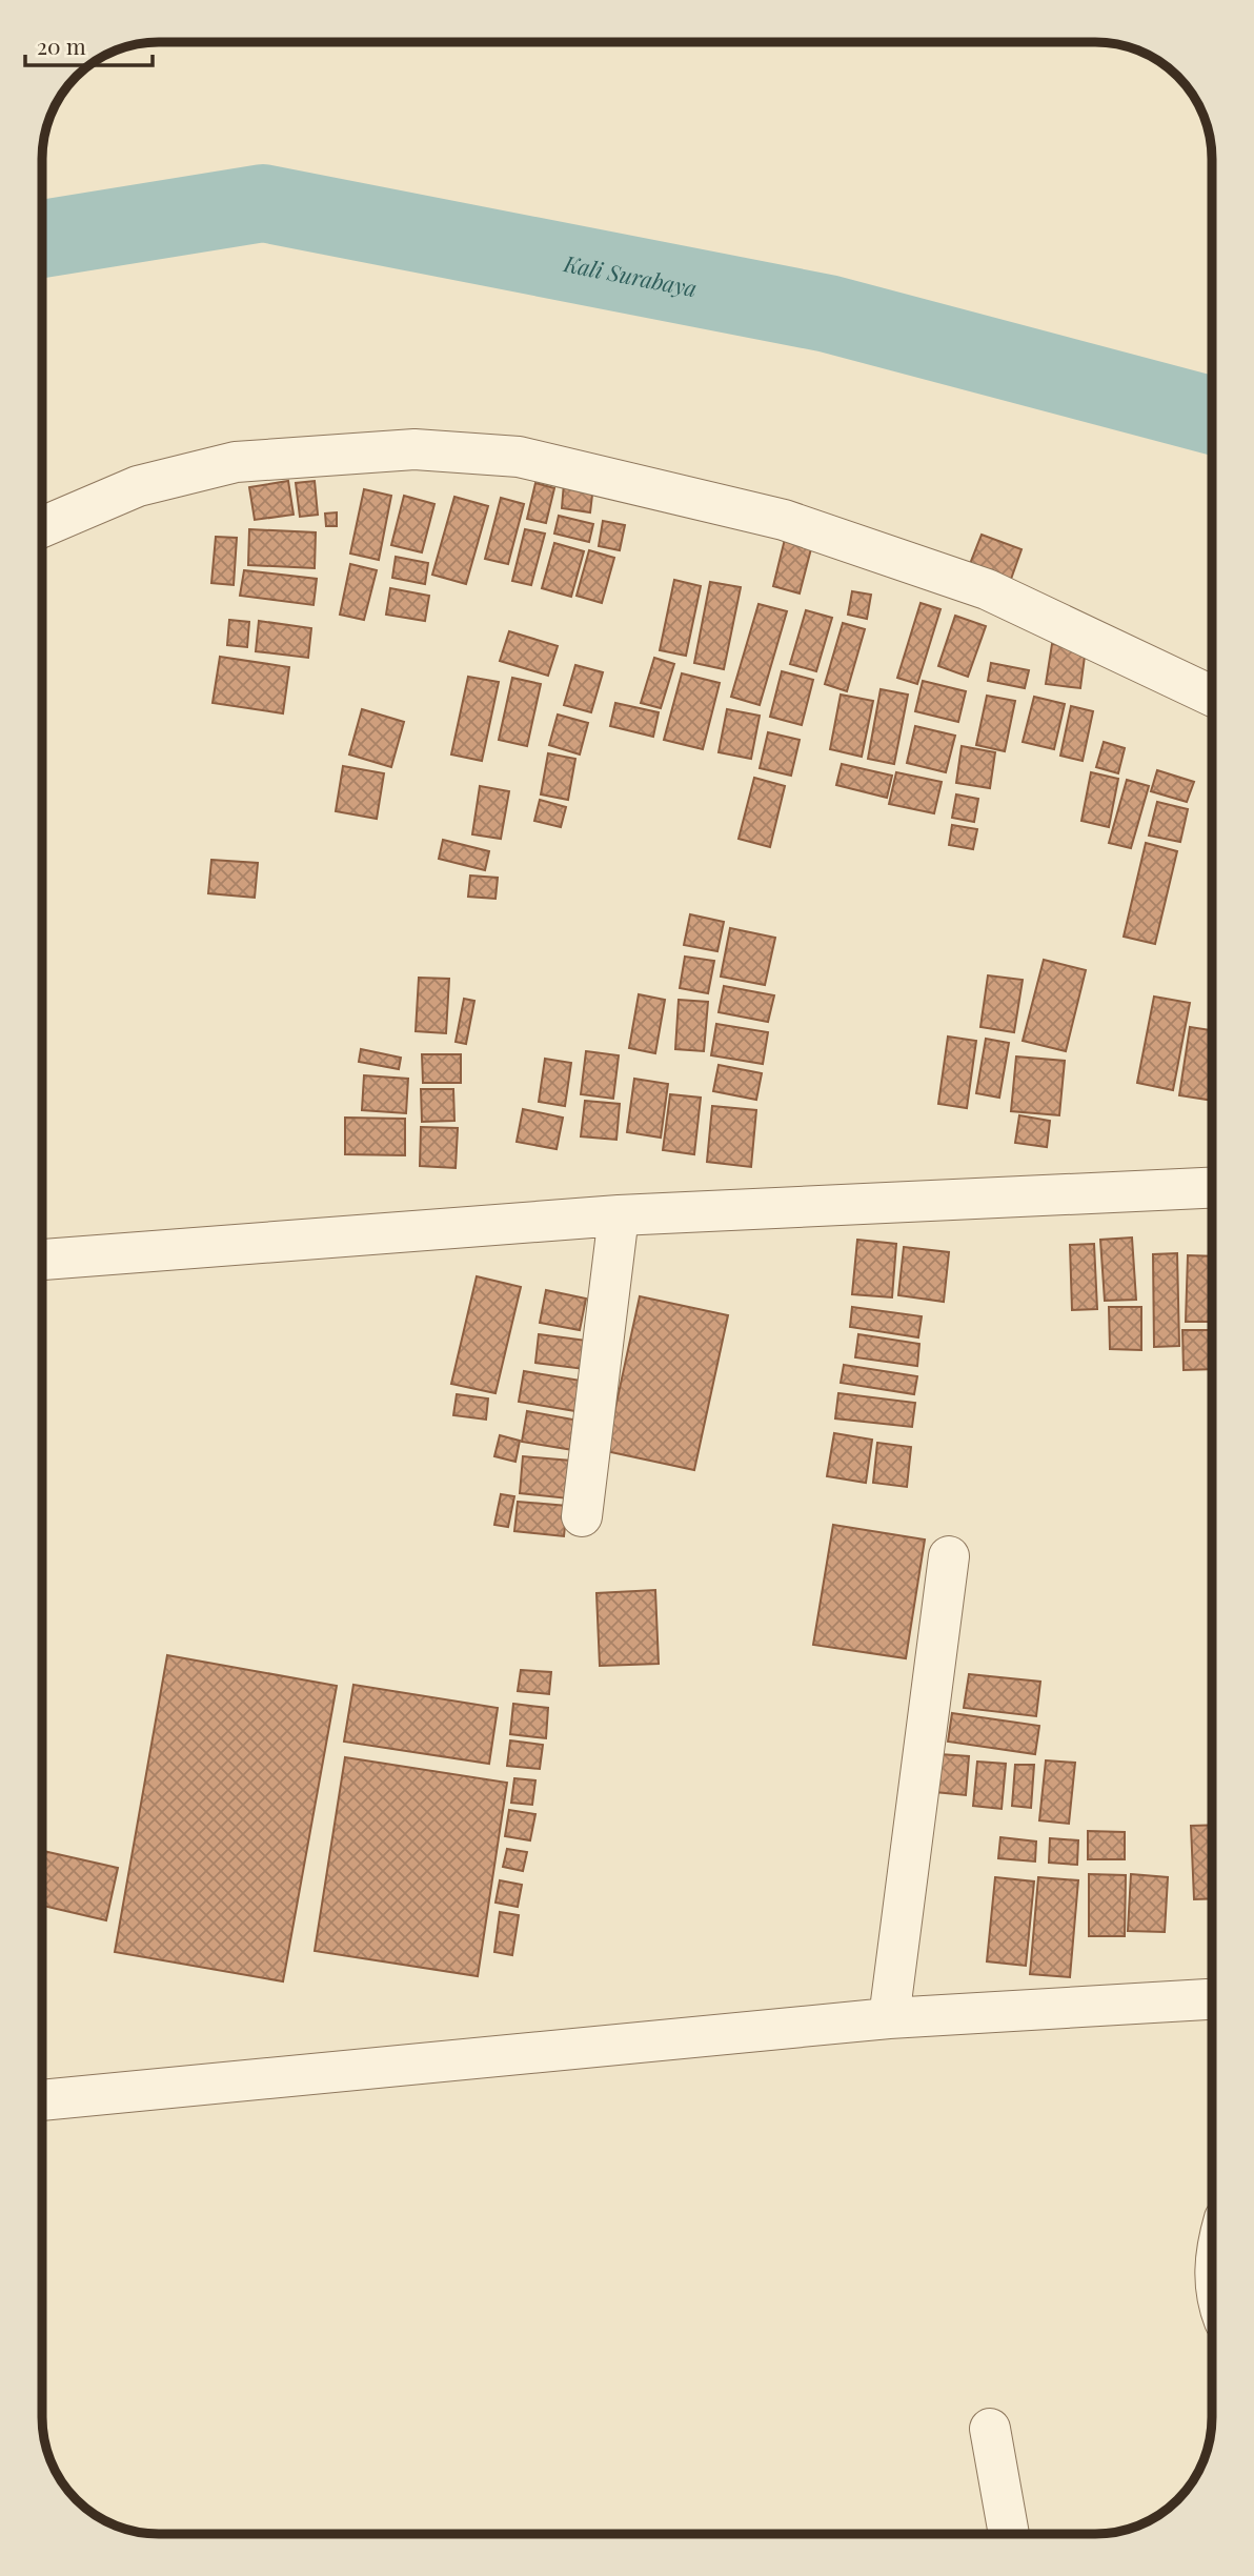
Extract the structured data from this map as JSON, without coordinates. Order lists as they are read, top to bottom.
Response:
{
  "water": ["Kali Surabaya"],
  "scale_bar": "20 m"
}
